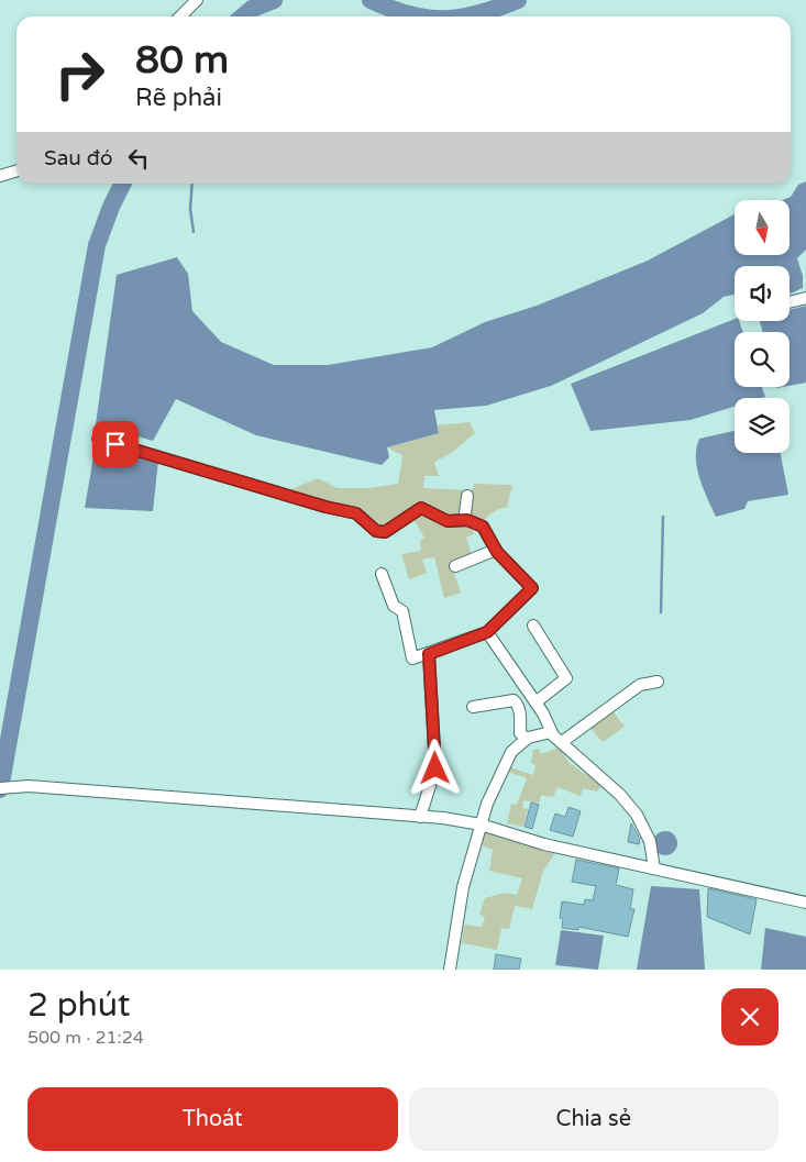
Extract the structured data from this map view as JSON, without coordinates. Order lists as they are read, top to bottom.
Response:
{
  "north": "bottom",
  "page": {
    "turn": ["80 m", "Rẽ phải"],
    "then": "Sau đó",
    "heading": ["2 phút", "500 m · 21:24"],
    "buttons": ["Thoát", "Chia sẻ"]
  }
}
